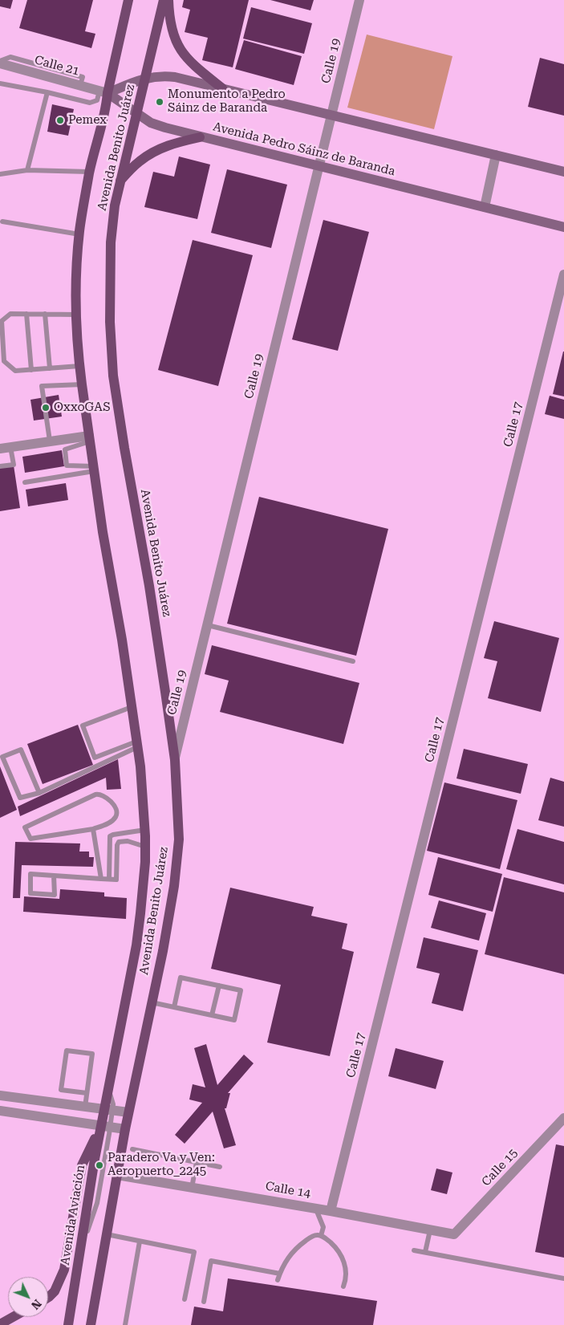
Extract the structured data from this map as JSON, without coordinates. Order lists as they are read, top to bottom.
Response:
{
  "streets": {
    "main road": ["Avenida Benito Juárez", "Avenida Aviación"],
    "street": [
      "Calle 19",
      "Calle 21",
      "Avenida Pedro Sáinz de Baranda",
      "Calle 17",
      "Calle 15",
      "Calle 14"
    ]
  },
  "crossings": [
    ["Calle 19", "Avenida Benito Juárez"],
    ["Calle 19", "Avenida Pedro Sáinz de Baranda"],
    ["Calle 21", "Avenida Benito Juárez"],
    ["Calle 21", "Avenida Pedro Sáinz de Baranda"],
    ["Avenida Benito Juárez", "Avenida Pedro Sáinz de Baranda"],
    ["Avenida Benito Juárez", "Avenida Aviación"],
    ["Calle 17", "Calle 14"],
    ["Calle 15", "Calle 14"]
  ],
  "places": [
    "Monumento a Pedro Sáinz de Baranda",
    "Pemex",
    "OxxoGAS",
    "Paradero Va y Ven: Aeropuerto_2245"
  ],
  "north": "bottom right"
}
